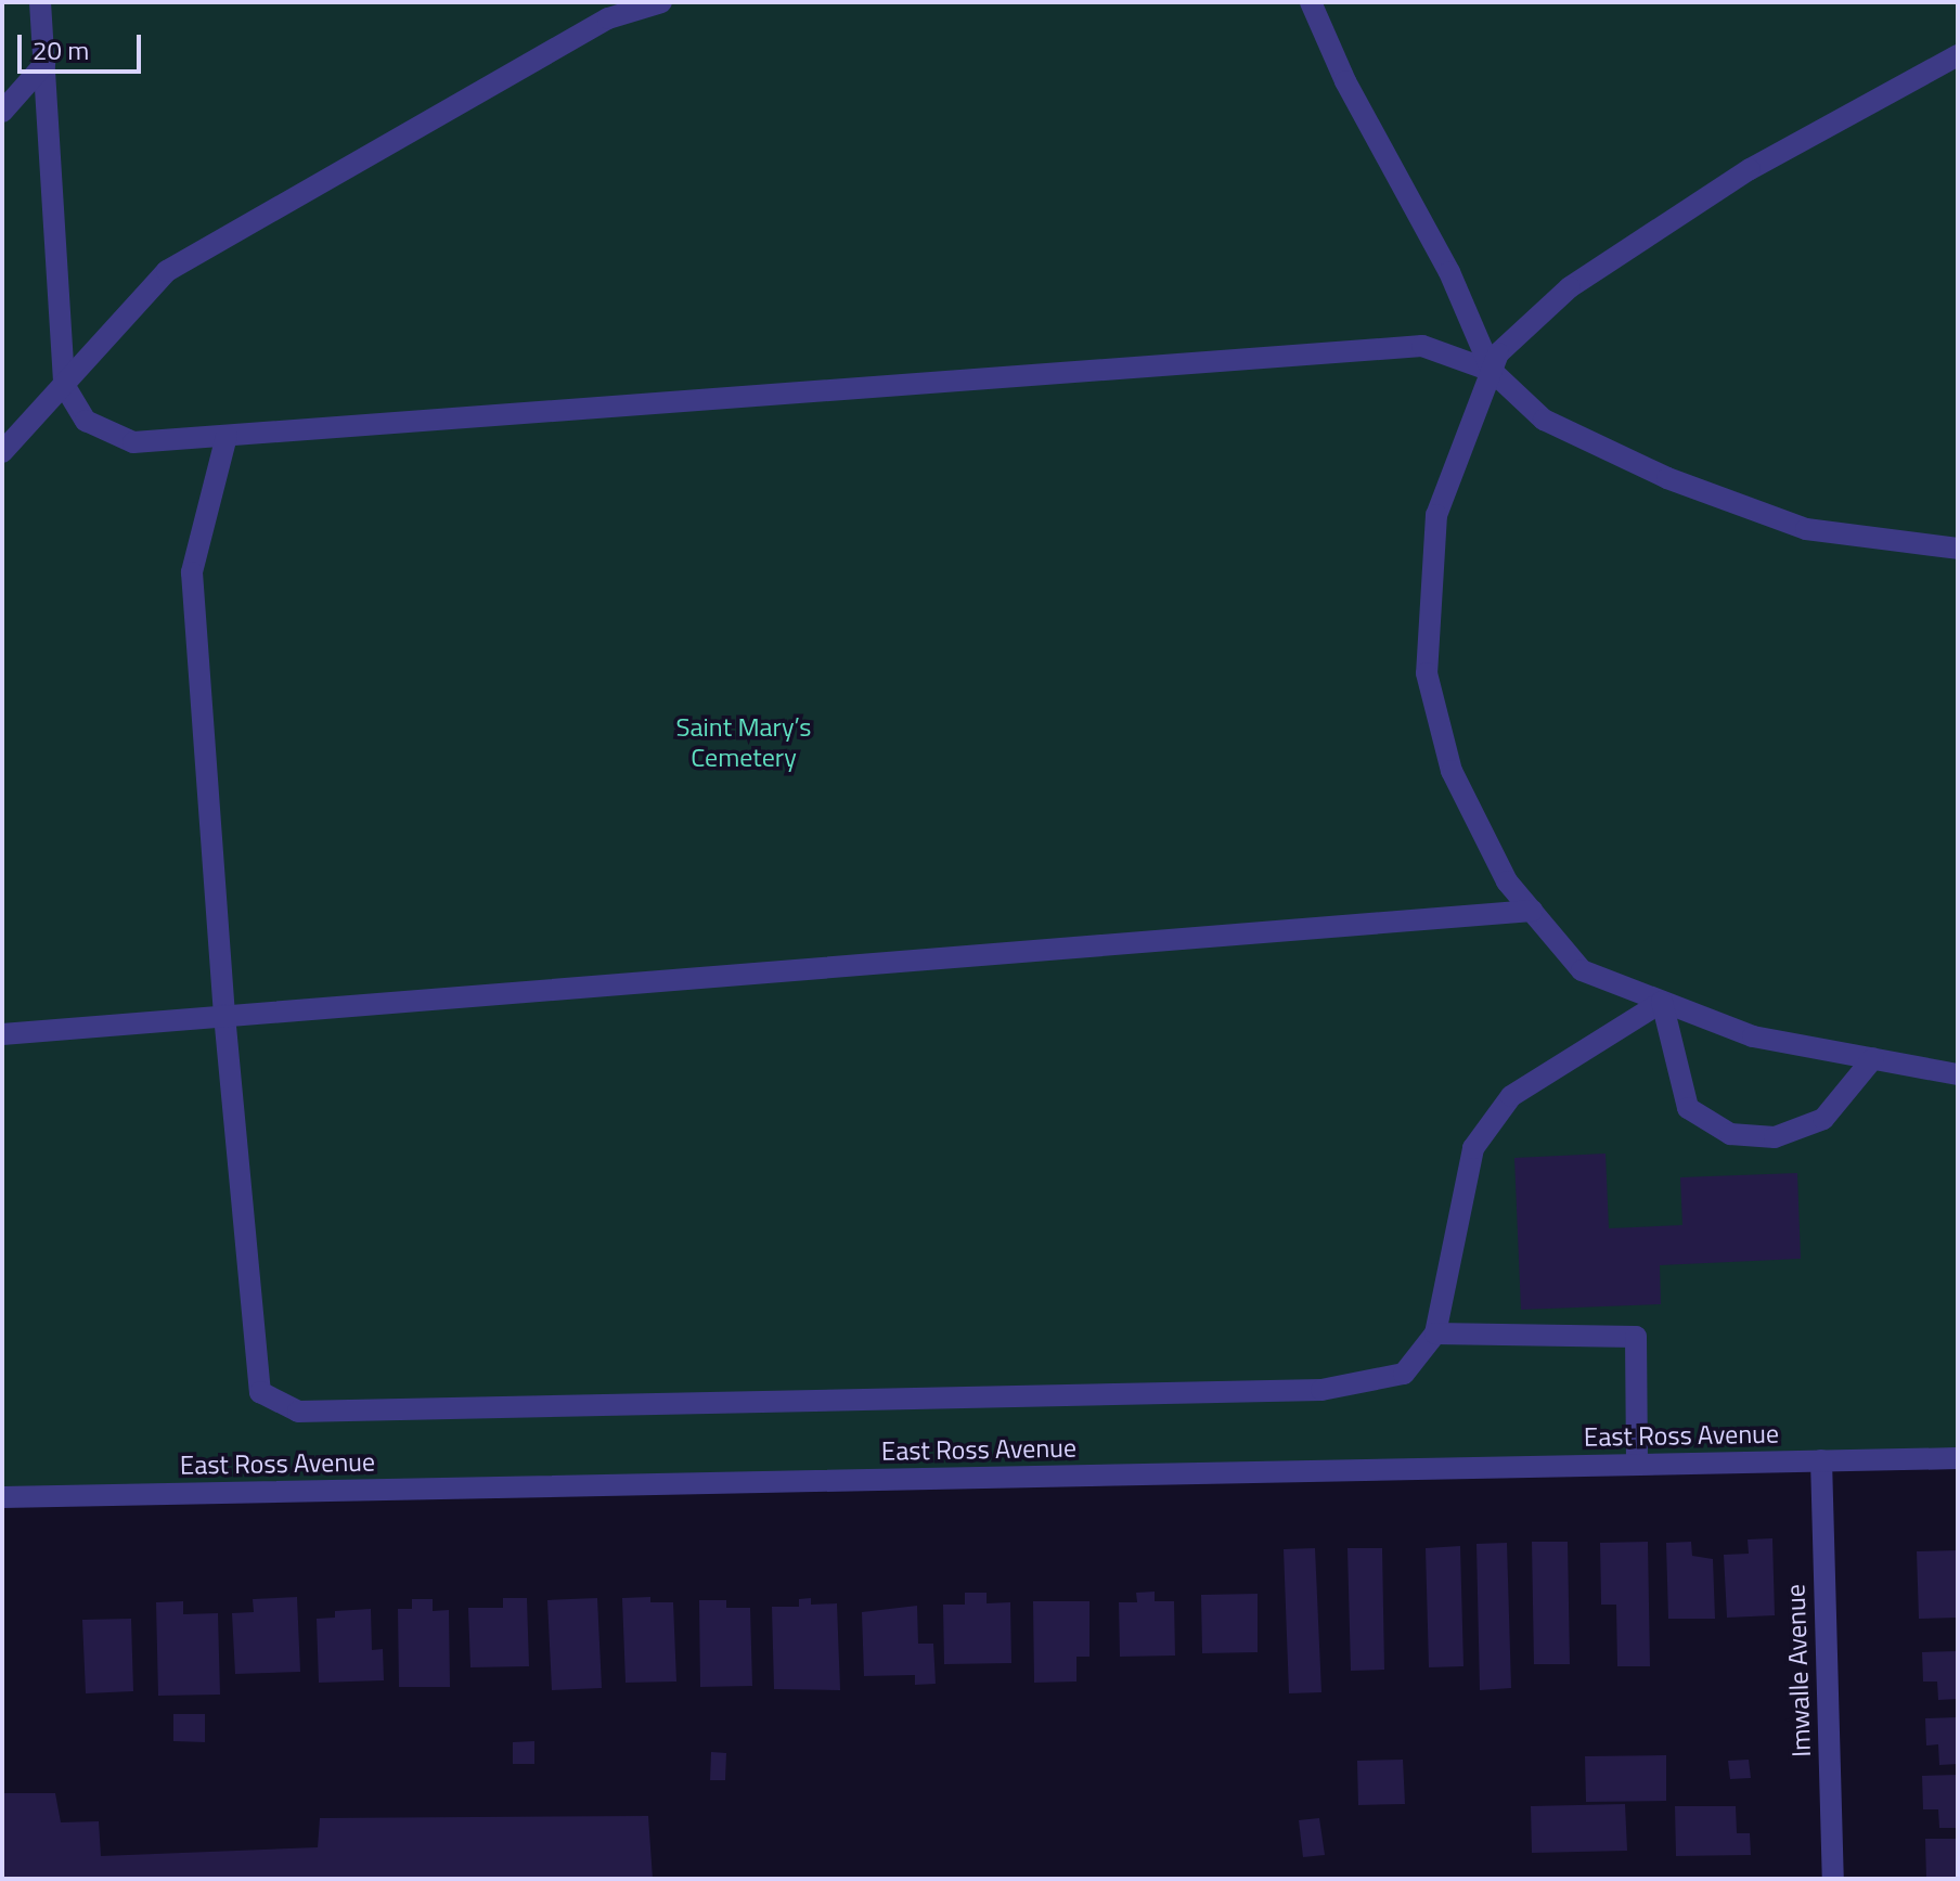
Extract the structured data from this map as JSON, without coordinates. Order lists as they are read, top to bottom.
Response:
{
  "streets": {
    "street": ["East Ross Avenue", "Imwalle Avenue"]
  },
  "crossings": [
    ["East Ross Avenue", "Imwalle Avenue"]
  ],
  "parks": ["Saint Mary’s Cemetery"],
  "scale_bar": "20 m"
}
